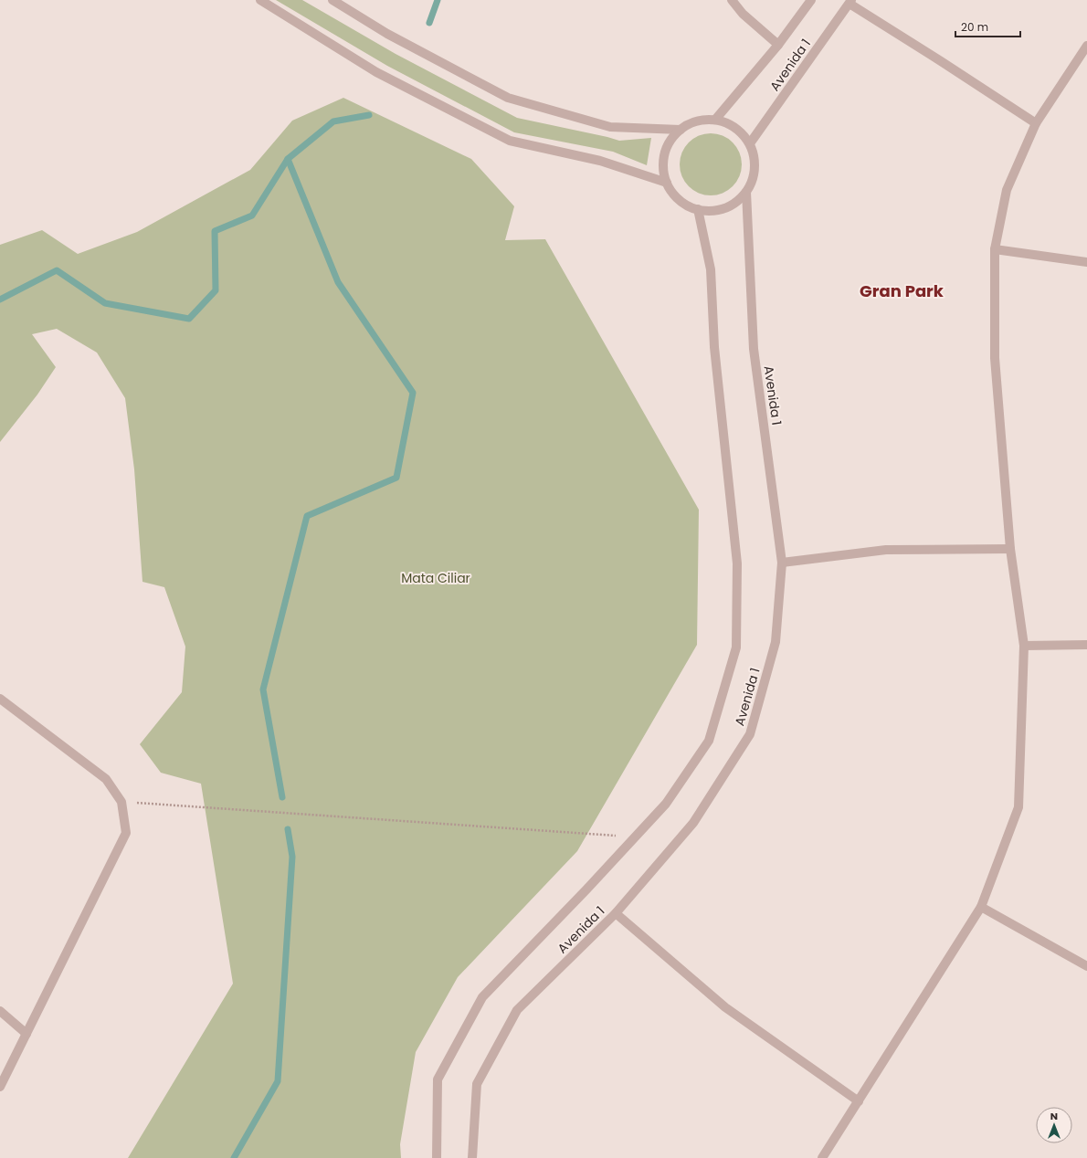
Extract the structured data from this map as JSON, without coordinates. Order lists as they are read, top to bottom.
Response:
{
  "streets": {
    "street": ["Avenida 1"]
  },
  "districts": ["Gran Park"],
  "parks": ["Mata Ciliar"],
  "scale_bar": "20 m",
  "north": "top"
}
